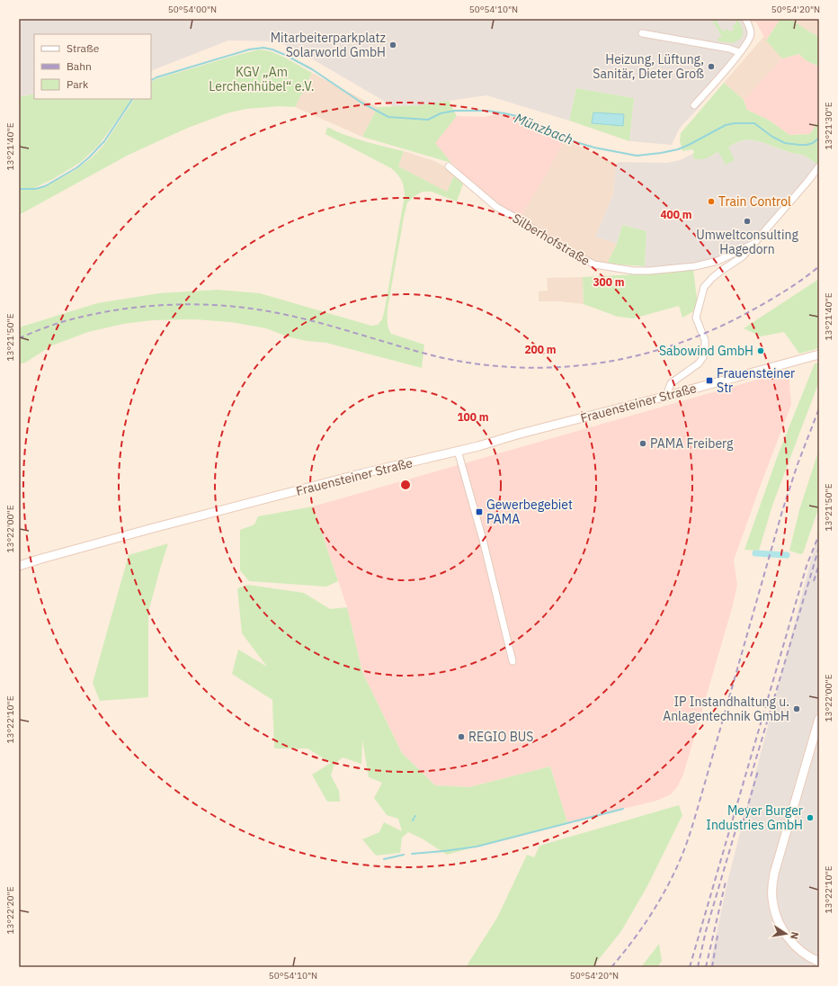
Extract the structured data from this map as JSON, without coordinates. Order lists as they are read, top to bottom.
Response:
{
  "streets": {
    "main road": ["Frauensteiner Straße"],
    "street": ["Silberhofstraße"]
  },
  "crossings": [
    ["Silberhofstraße", "Frauensteiner Straße"]
  ],
  "water": ["Münzbach"],
  "parks": ["KGV „Am Lerchenhübel“ e.V."],
  "places": {
    "other": [
      "Mitarbeiterparkplatz Solarworld GmbH",
      "Heizung, Lüftung, Sanitär, Dieter Groß",
      "Train Control",
      "Umweltconsulting Hagedorn",
      "Sabowind GmbH",
      "PAMA Freiberg",
      "IP Instandhaltung u. Anlagentechnik GmbH",
      "REGIO BUS",
      "Meyer Burger Industries GmbH"
    ],
    "transit": ["Frauensteiner Str", "Gewerbegebiet PAMA"]
  },
  "legend": ["Straße", "Bahn", "Park"],
  "north": "right",
  "coordinates": [
    "50°54'00\"N",
    "50°54'10\"N",
    "50°54'20\"N",
    "13°21'30\"E",
    "13°21'40\"E",
    "13°21'50\"E",
    "13°22'00\"E",
    "13°22'10\"E",
    "13°22'20\"E"
  ],
  "rings": [
    "400 m",
    "300 m",
    "200 m",
    "100 m"
  ]
}
